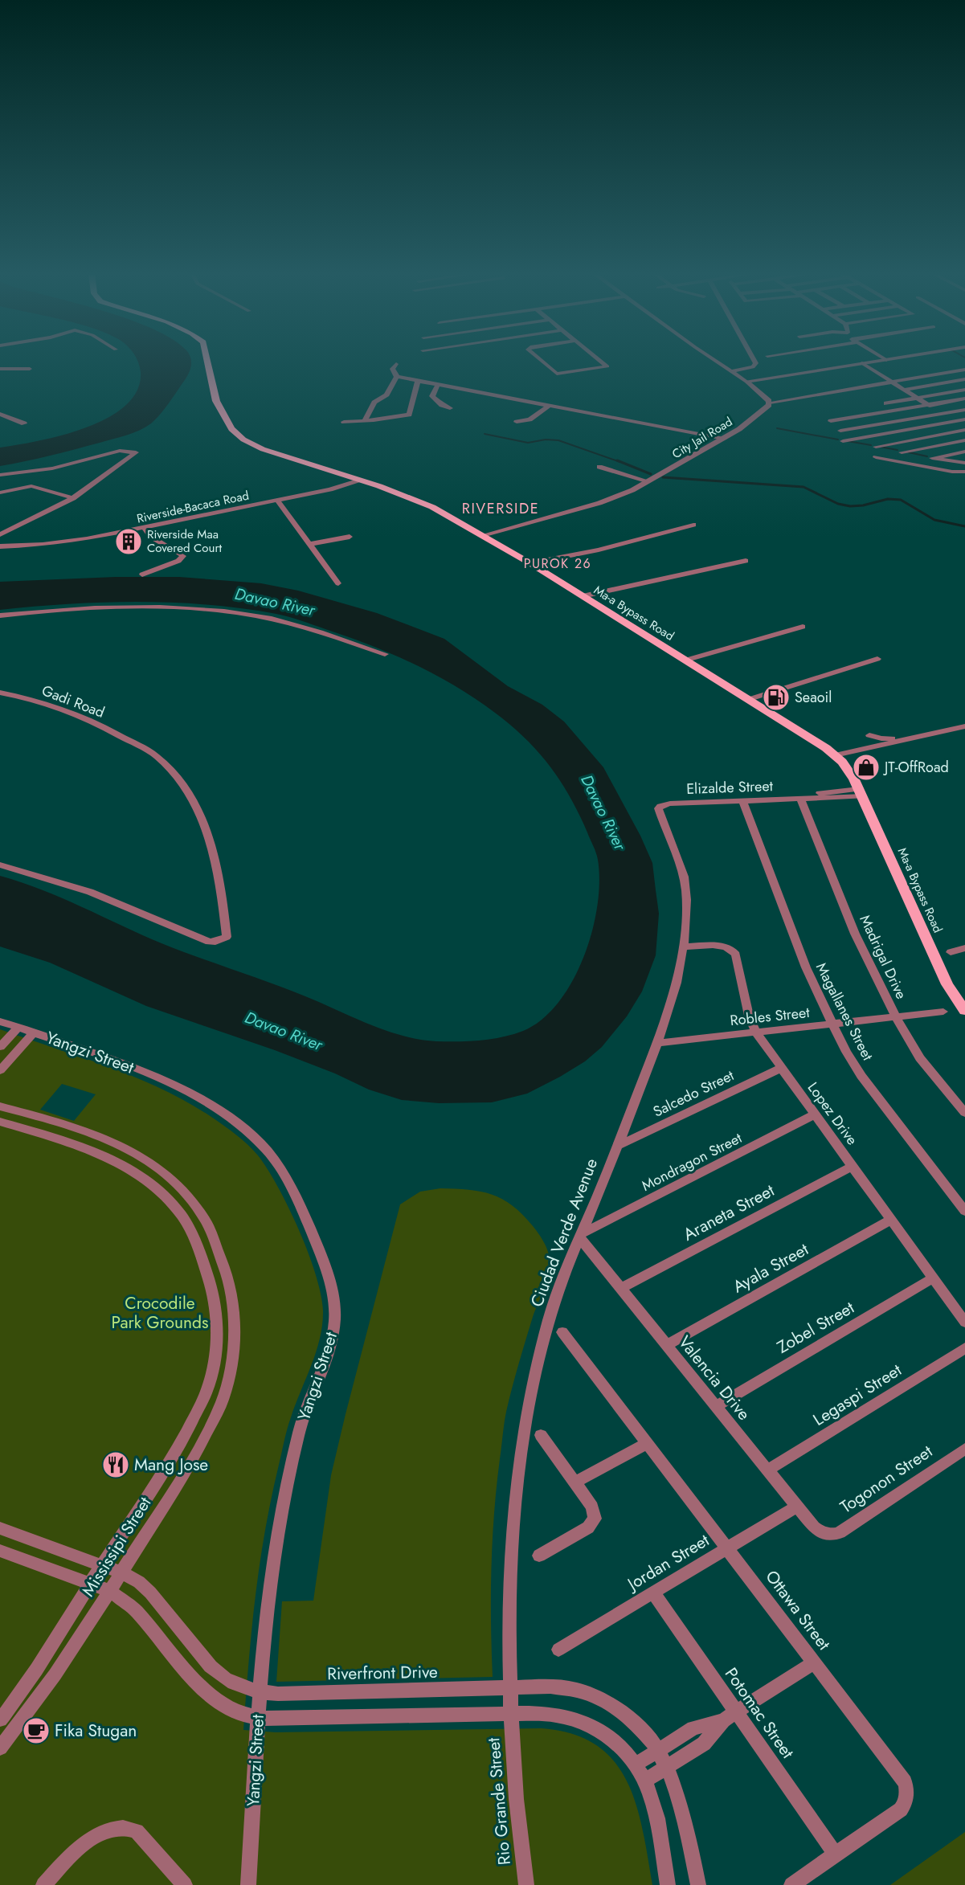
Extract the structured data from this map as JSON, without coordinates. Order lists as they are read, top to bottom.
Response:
{
  "streets": {
    "main road": ["Ma-a Bypass Road"],
    "street": [
      "City Jail Road",
      "Riverside-Bacaca Road",
      "Gadi Road",
      "Elizalde Street",
      "Madrigal Drive",
      "Magallanes Street",
      "Robles Street",
      "Yangzi Street",
      "Salcedo Street",
      "Lopez Drive",
      "Mondragon Street",
      "Araneta Street",
      "Ciudad Verde Avenue",
      "Ayala Street",
      "Zobel Street",
      "Valencia Drive",
      "Legaspi Street",
      "Togonon Street",
      "Mississipi Street",
      "Jordan Street",
      "Ottawa Street",
      "Riverfront Drive",
      "Potomac Street",
      "Rio Grande Street"
    ]
  },
  "crossings": [
    ["City Jail Road", "Ma-a Bypass Road"],
    ["Riverside-Bacaca Road", "Ma-a Bypass Road"],
    ["Ma-a Bypass Road", "Elizalde Street"],
    ["Elizalde Street", "Madrigal Drive"],
    ["Elizalde Street", "Magallanes Street"],
    ["Elizalde Street", "Ciudad Verde Avenue"],
    ["Madrigal Drive", "Robles Street"],
    ["Magallanes Street", "Robles Street"],
    ["Robles Street", "Lopez Drive"],
    ["Robles Street", "Ciudad Verde Avenue"],
    ["Yangzi Street", "Riverfront Drive"],
    ["Salcedo Street", "Lopez Drive"],
    ["Salcedo Street", "Ciudad Verde Avenue"],
    ["Lopez Drive", "Mondragon Street"],
    ["Lopez Drive", "Araneta Street"],
    ["Lopez Drive", "Ciudad Verde Avenue"],
    ["Lopez Drive", "Ayala Street"],
    ["Lopez Drive", "Zobel Street"],
    ["Mondragon Street", "Ciudad Verde Avenue"],
    ["Mondragon Street", "Valencia Drive"],
    ["Araneta Street", "Valencia Drive"],
    ["Ciudad Verde Avenue", "Valencia Drive"],
    ["Ciudad Verde Avenue", "Riverfront Drive"],
    ["Ciudad Verde Avenue", "Rio Grande Street"],
    ["Ayala Street", "Valencia Drive"],
    ["Zobel Street", "Valencia Drive"],
    ["Valencia Drive", "Legaspi Street"],
    ["Valencia Drive", "Togonon Street"],
    ["Valencia Drive", "Jordan Street"],
    ["Mississipi Street", "Riverfront Drive"],
    ["Jordan Street", "Ottawa Street"],
    ["Jordan Street", "Potomac Street"],
    ["Ottawa Street", "Potomac Street"]
  ],
  "districts": ["RIVERSIDE", "PUROK 26"],
  "water": ["Davao River"],
  "parks": ["Crocodile Park Grounds"],
  "places": {
    "building": ["Riverside Maa Covered Court"],
    "fuel station": ["Seaoil"],
    "shop": ["JT-OffRoad"],
    "restaurant": ["Mang Jose"],
    "cafe": ["Fika Stugan"]
  }
}
